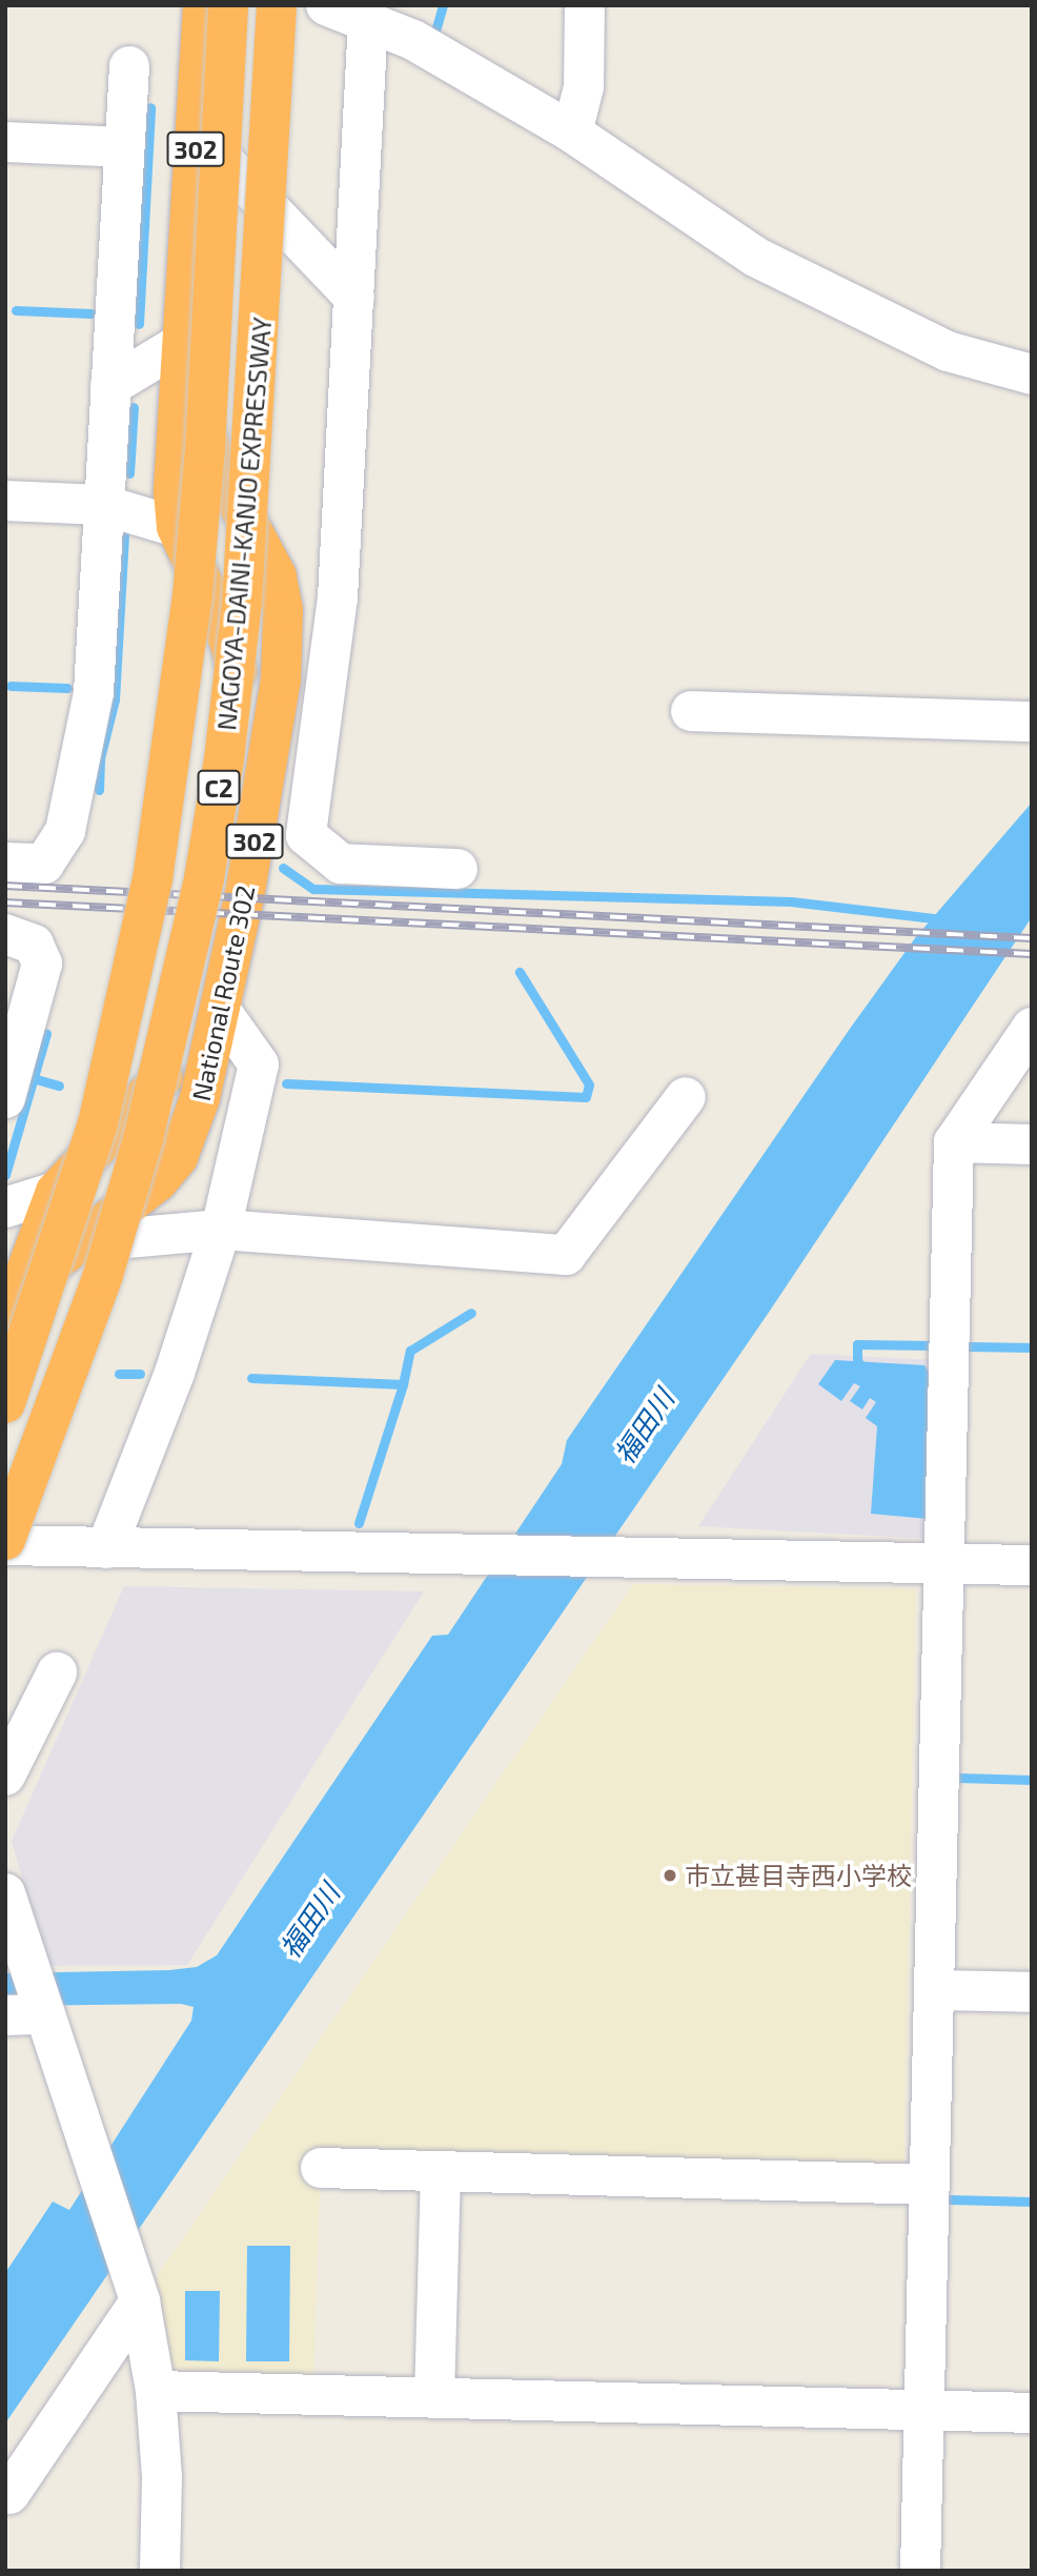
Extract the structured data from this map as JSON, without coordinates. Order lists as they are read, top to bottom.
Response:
{
  "streets": {
    "highway": [
      "302",
      "NAGOYA-DAINI-KANJO EXPRESSWAY",
      "C2",
      "National Route 302"
    ]
  },
  "water": ["福田川"],
  "places": ["市立甚目寺西小学校"]
}
